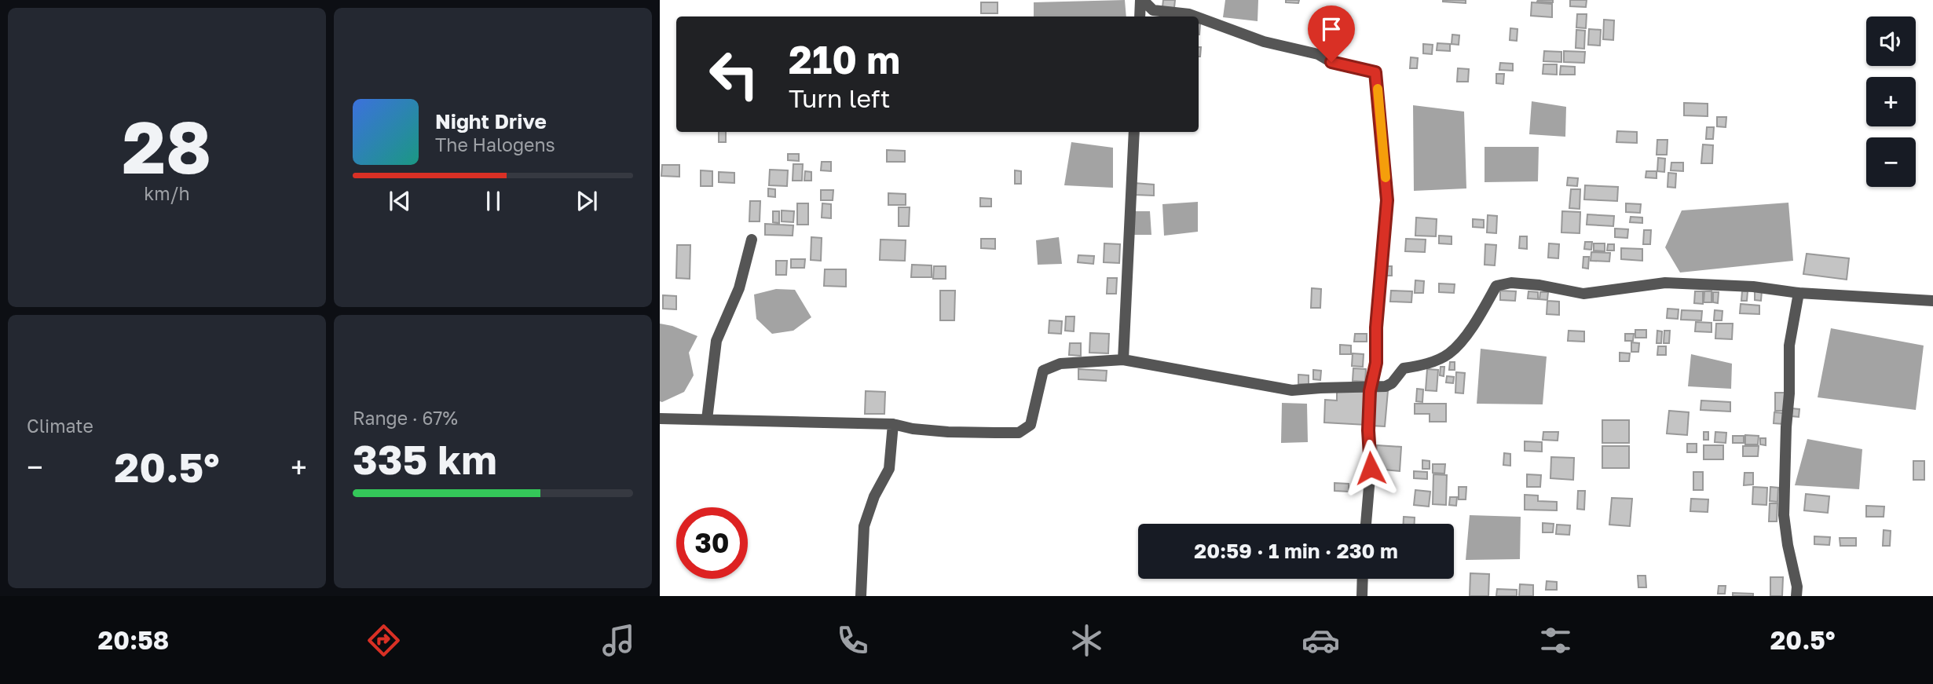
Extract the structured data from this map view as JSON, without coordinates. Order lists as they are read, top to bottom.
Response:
{
  "page": {
    "tile": [
      ["28", "km/h"],
      "Climate",
      ["Range · 67%", "335 km"]
    ],
    "map_buttons": ["+", "−"],
    "turn": ["210 m", "Turn left"],
    "song": ["Night Drive", "The Halogens"],
    "heat": ["−", "20.5°", "+"],
    "limit": "30",
    "trip": "20:59 · 1 min · 230 m",
    "tabs": ["20:58", "20.5°"]
  }
}
